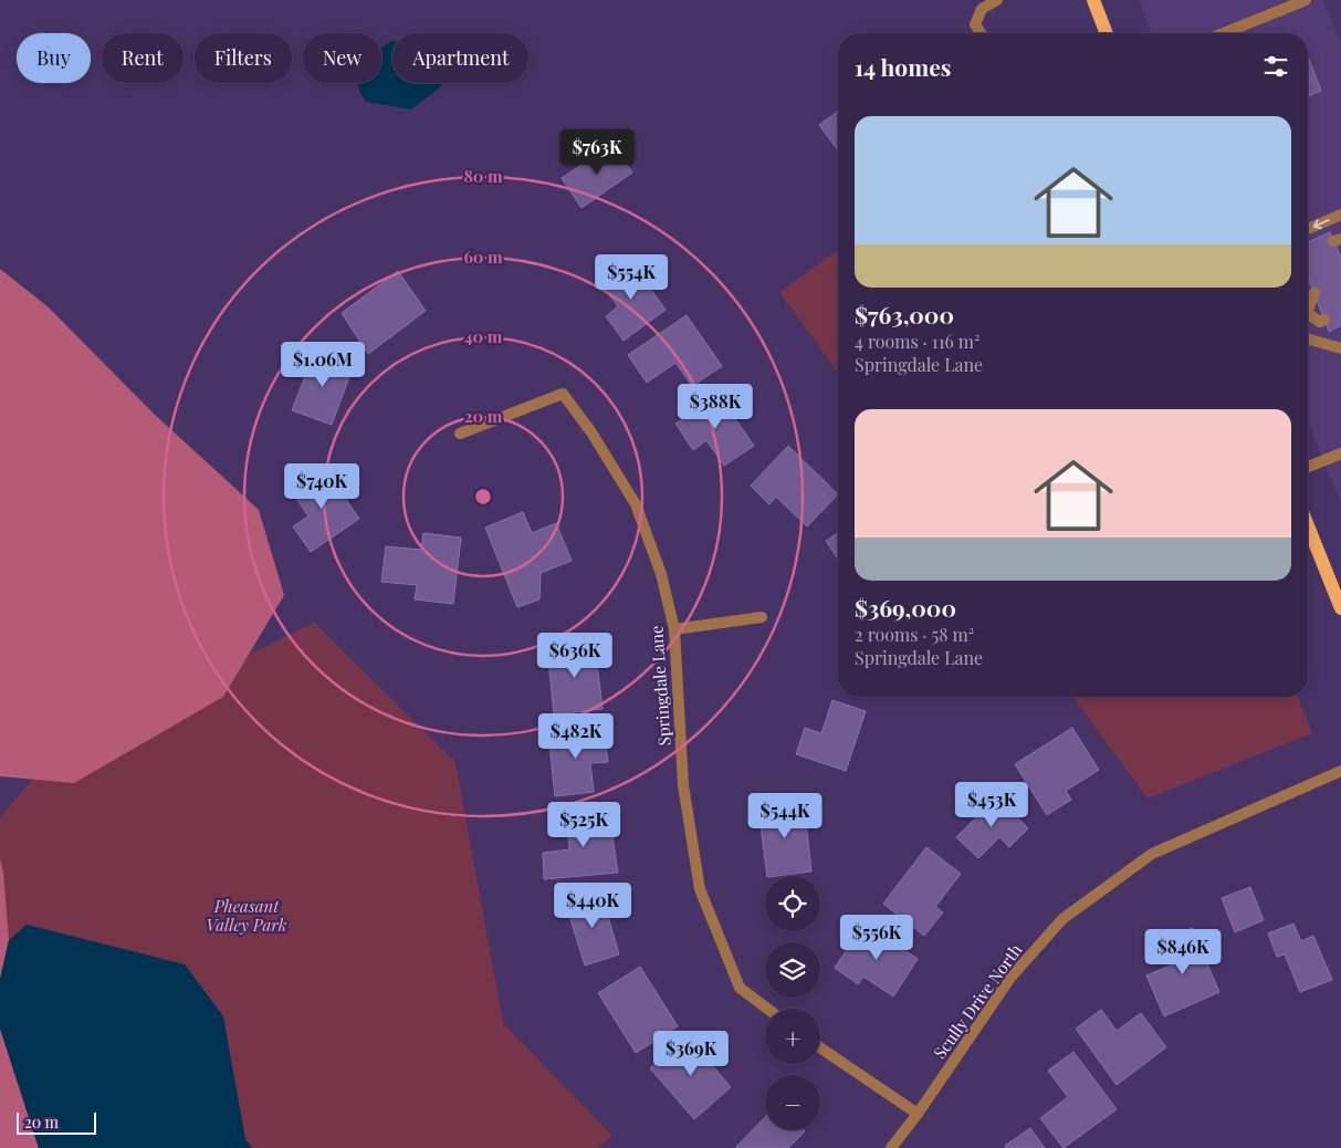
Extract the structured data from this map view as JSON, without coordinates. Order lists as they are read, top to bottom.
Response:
{
  "streets": {
    "street": ["Springdale Lane", "Scully Drive North"]
  },
  "parks": ["Pheasant Valley Park"],
  "scale_bar": "20 m",
  "page": {
    "chip": [
      "Buy",
      "Rent",
      "Filters",
      "New",
      "Apartment"
    ],
    "heading": "14 homes",
    "list": [
      {
        "name": "$763,000",
        "note": "4 rooms · 116 m² · Springdale Lane"
      },
      {
        "name": "$369,000",
        "note": "2 rooms · 58 m² · Springdale Lane"
      }
    ],
    "price": [
      "$763K",
      "$554K",
      "$1.06M",
      "$388K",
      "$740K",
      "$636K",
      "$482K",
      "$453K",
      "$544K",
      "$525K",
      "$440K",
      "$556K",
      "$846K",
      "$369K"
    ],
    "map_buttons": ["+", "−"],
    "scale": "20 m"
  },
  "rings": [
    "80 m",
    "60 m",
    "40 m",
    "20 m"
  ]
}
